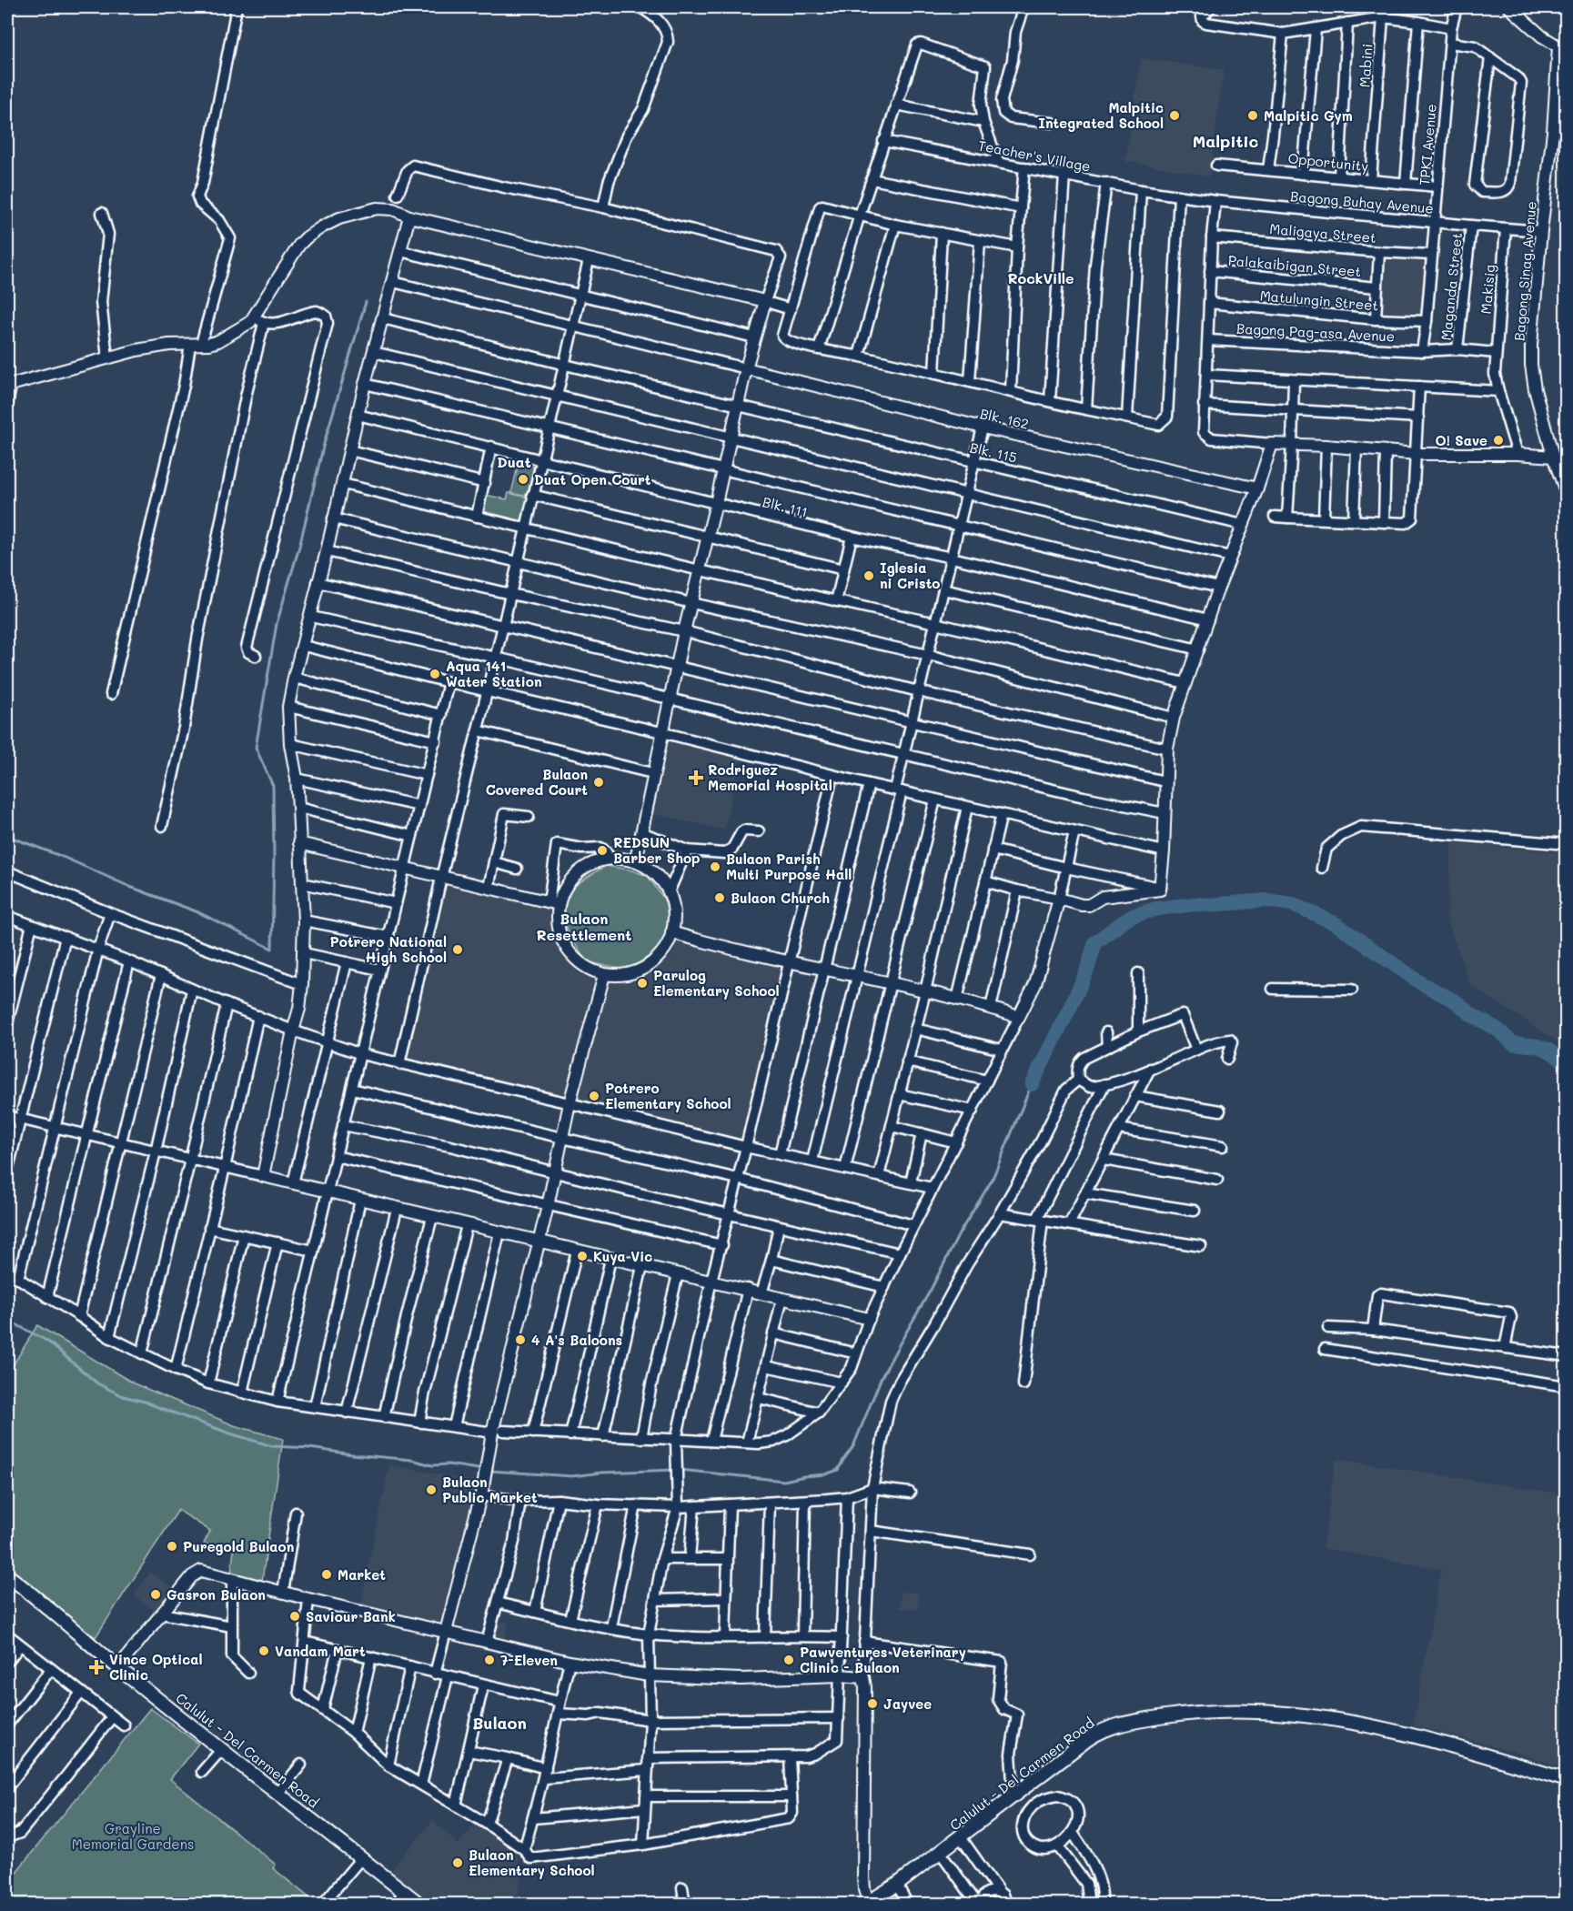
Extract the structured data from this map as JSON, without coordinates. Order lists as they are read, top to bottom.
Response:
{
  "streets": {
    "main road": ["Calulut - Del Carmen Road"],
    "street": [
      "Mabini",
      "TPKI Avenue",
      "Teacher's Village",
      "Opportunity",
      "Bagong Buhay Avenue",
      "Maligaya Street",
      "Palakaibigan Street",
      "Bagong Sinag Avenue",
      "Maganda Street",
      "Makisig",
      "Matulungin Street",
      "Bagong Pag-asa Avenue",
      "Blk. 162",
      "Blk. 115",
      "Blk. 111"
    ]
  },
  "crossings": [
    ["Mabini", "Opportunity"],
    ["TPKI Avenue", "Opportunity"],
    ["TPKI Avenue", "Bagong Buhay Avenue"],
    ["TPKI Avenue", "Maligaya Street"],
    ["TPKI Avenue", "Matulungin Street"],
    ["TPKI Avenue", "Bagong Pag-asa Avenue"],
    ["Teacher's Village", "Bagong Buhay Avenue"],
    ["Bagong Buhay Avenue", "Bagong Sinag Avenue"],
    ["Bagong Buhay Avenue", "Maganda Street"],
    ["Bagong Buhay Avenue", "Makisig"],
    ["Maganda Street", "Bagong Pag-asa Avenue"],
    ["Makisig", "Bagong Pag-asa Avenue"]
  ],
  "districts": [
    "Malpitic",
    "RockVille",
    "Duat",
    "Bulaon Resettlement",
    "Bulaon"
  ],
  "parks": ["Grayline Memorial Gardens"],
  "places": {
    "other": [
      "Malpitic Integrated School",
      "Malpitic Gym",
      "O! Save",
      "Duat Open Court",
      "Iglesia ni Cristo",
      "Aqua 141 Water Station",
      "Bulaon Covered Court",
      "REDSUN Barber Shop",
      "Bulaon Parish Multi Purpose Hall",
      "Bulaon Church",
      "Potrero National High School",
      "Parulog Elementary School",
      "Potrero Elementary School",
      "Kuya Vic",
      "4 A's Baloons",
      "Bulaon Public Market",
      "Puregold Bulaon",
      "Market",
      "Gasron Bulaon",
      "Saviour Bank",
      "Vandam Mart",
      "7-Eleven",
      "Pawventures Veterinary Clinic - Bulaon",
      "Jayvee",
      "Bulaon Elementary School"
    ],
    "health": ["Rodriguez Memorial Hospital", "Vince Optical Clinic"]
  }
}
